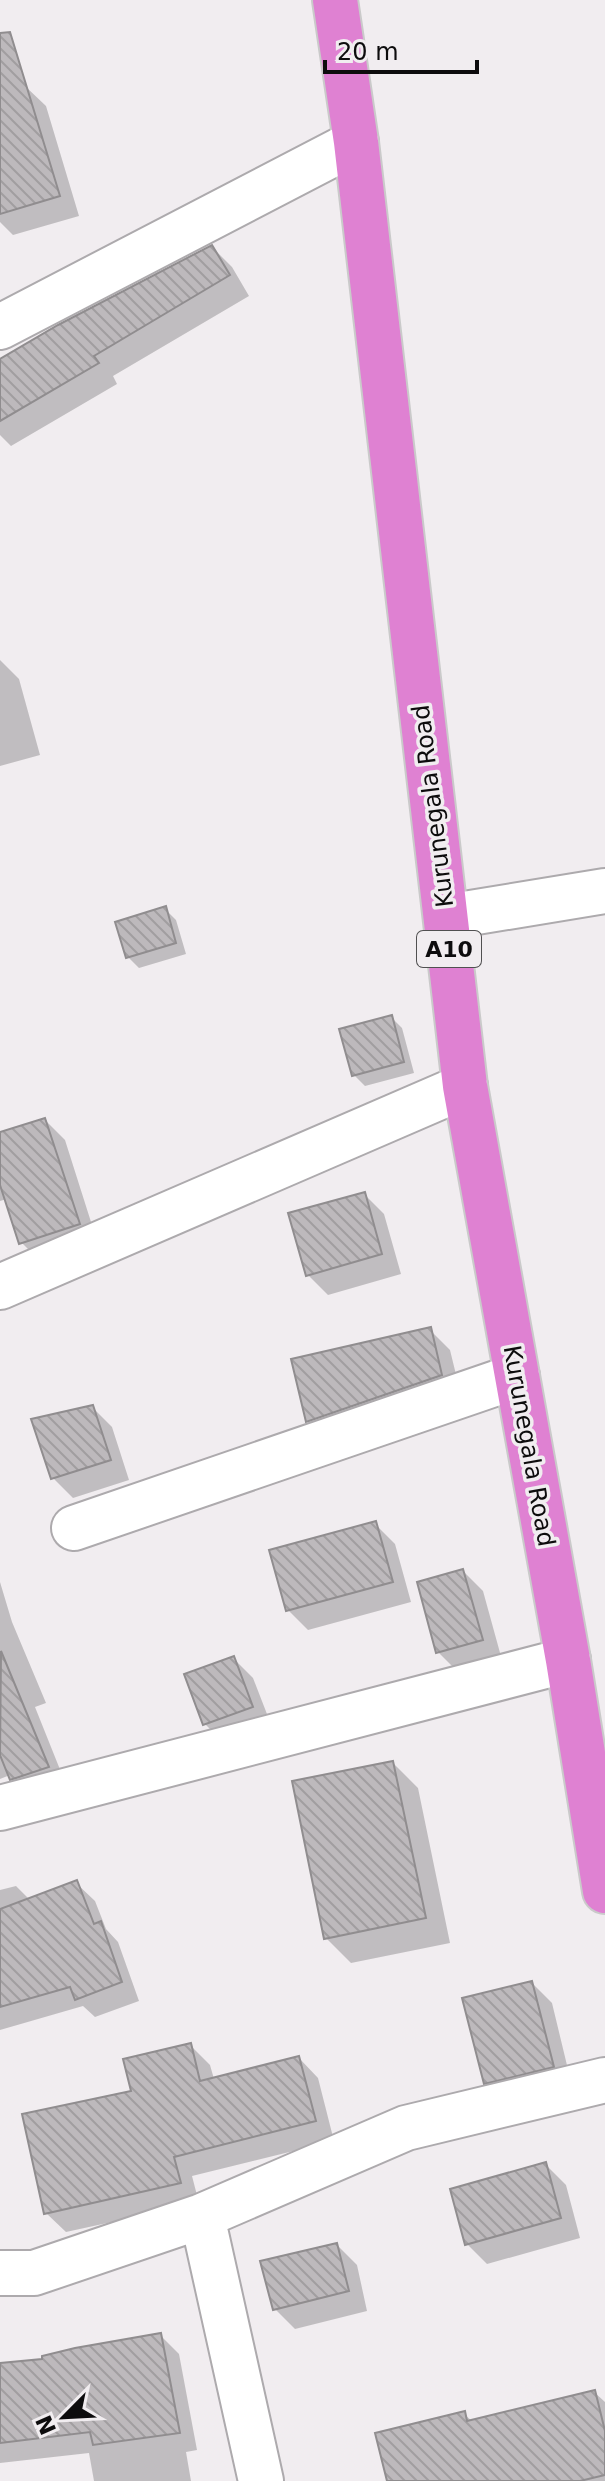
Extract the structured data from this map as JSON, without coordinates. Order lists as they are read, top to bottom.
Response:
{
  "streets": {
    "highway": ["Kurunegala Road", "A10"]
  },
  "scale_bar": "20 m",
  "north": "bottom left"
}
